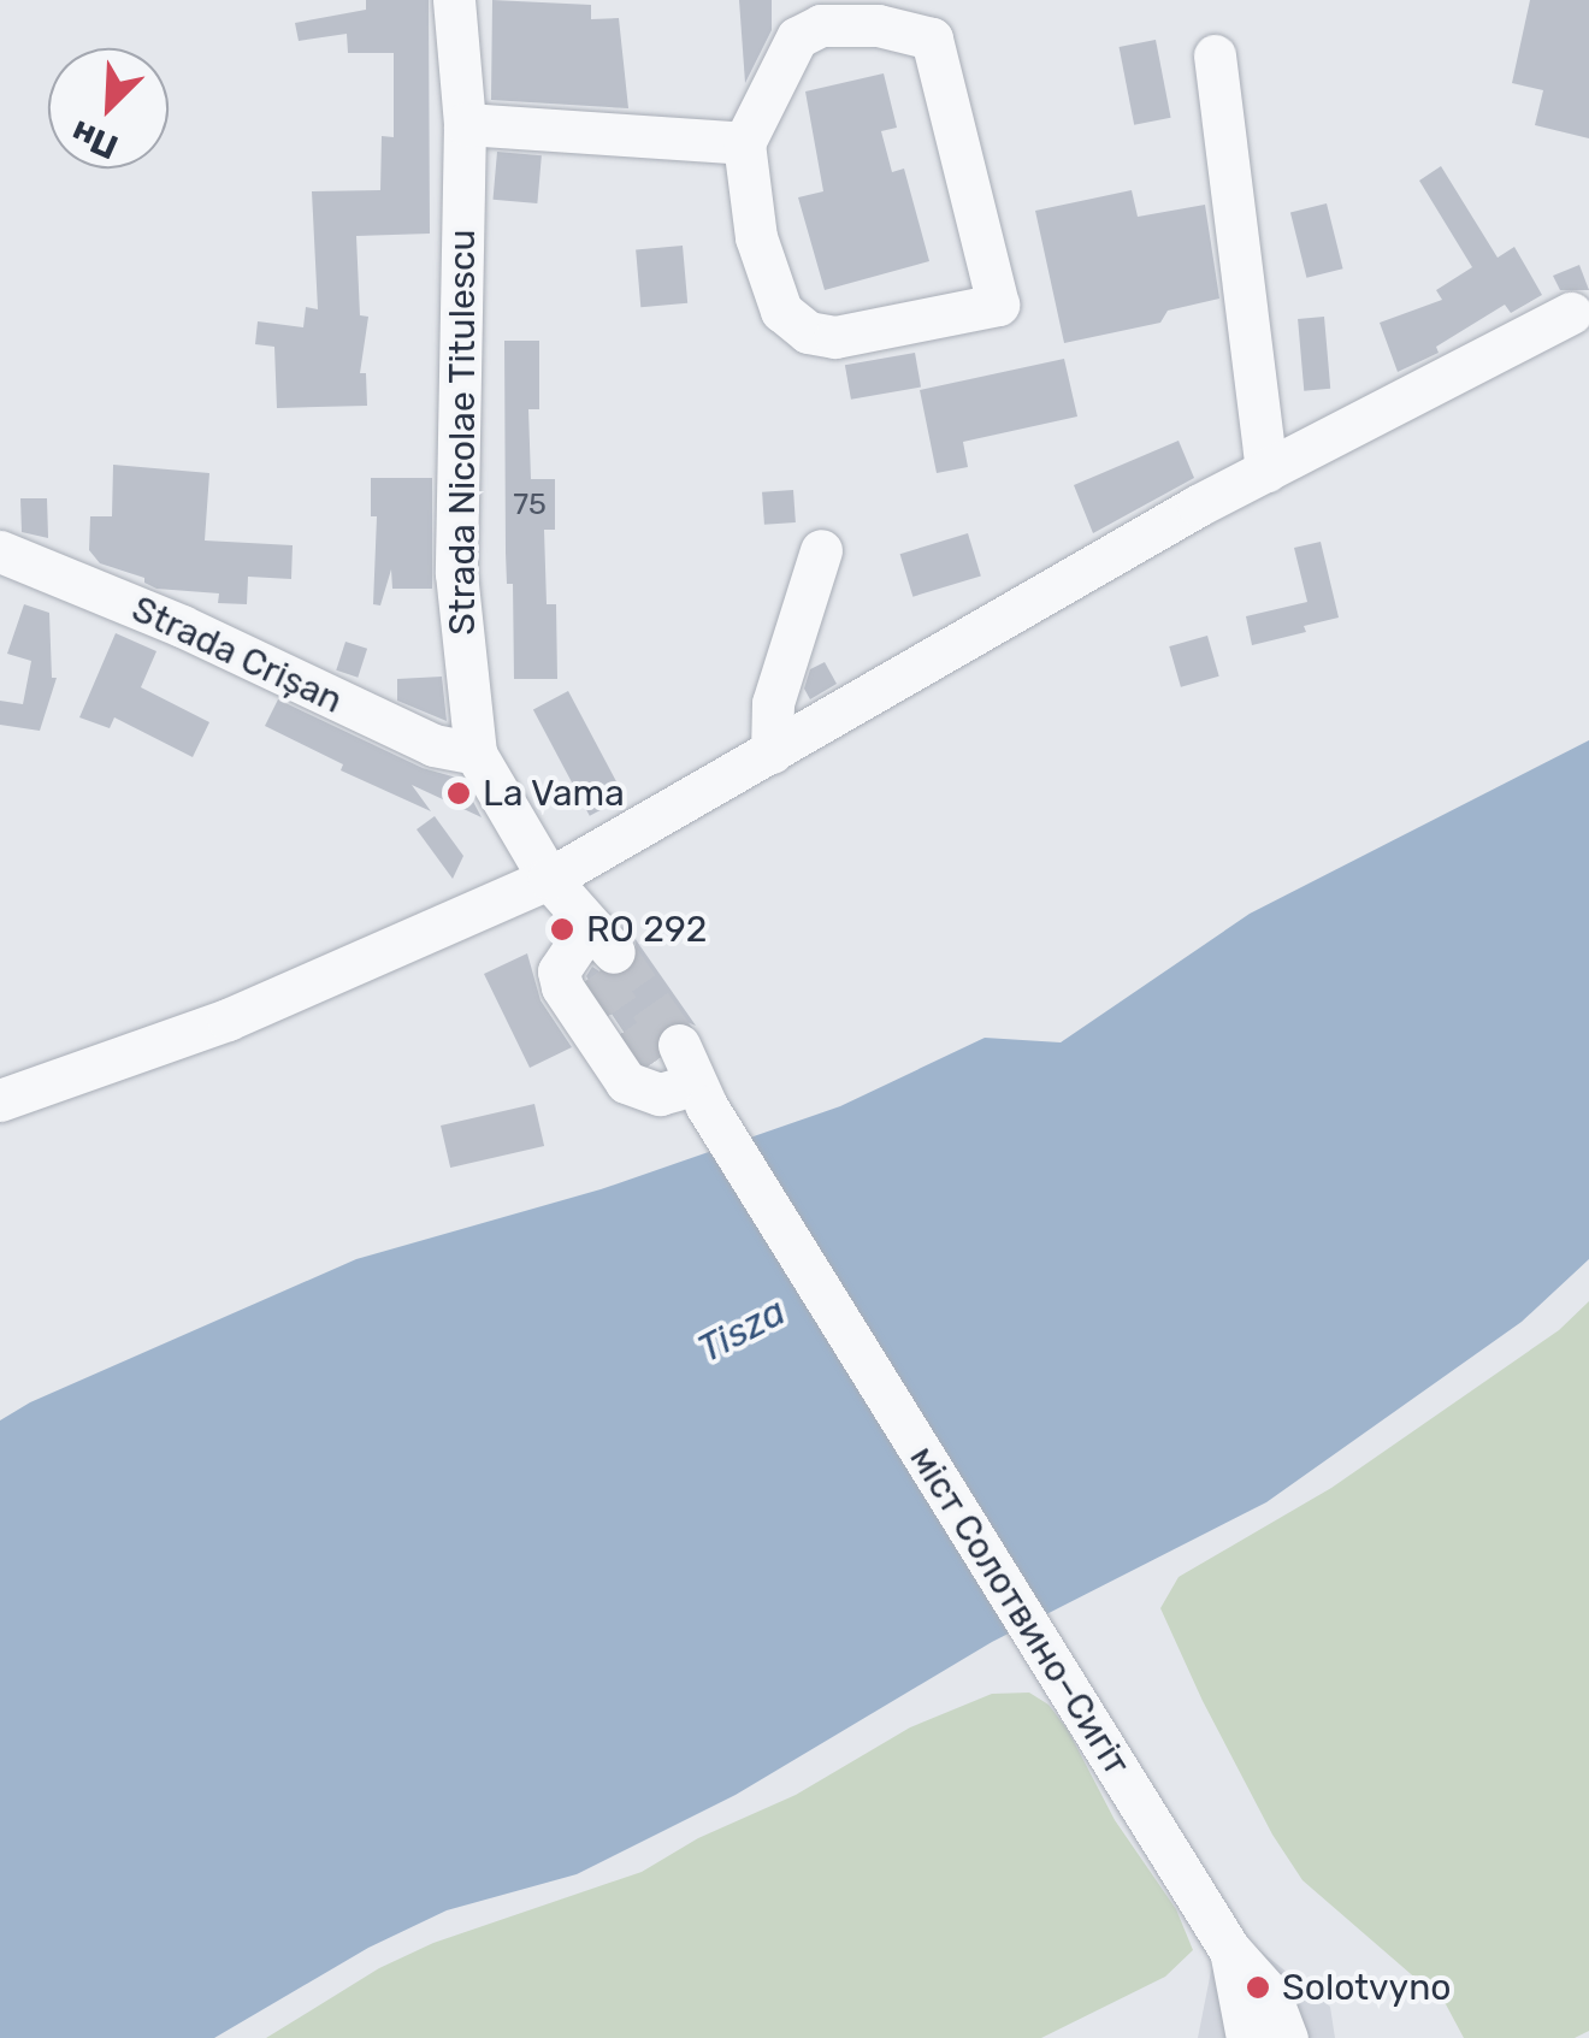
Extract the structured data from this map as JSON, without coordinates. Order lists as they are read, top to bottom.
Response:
{
  "streets": {
    "street": ["Strada Nicolae Titulescu", "Strada Crișan", "міст Солотвино–Сигіт"]
  },
  "crossings": [
    ["Strada Nicolae Titulescu", "Strada Crișan"],
    ["Strada Nicolae Titulescu", "міст Солотвино–Сигіт"]
  ],
  "water": ["Tisza"],
  "places": ["La Vama", "RO 292", "Solotvyno"],
  "house_numbers": ["75"],
  "north": "bottom left"
}
